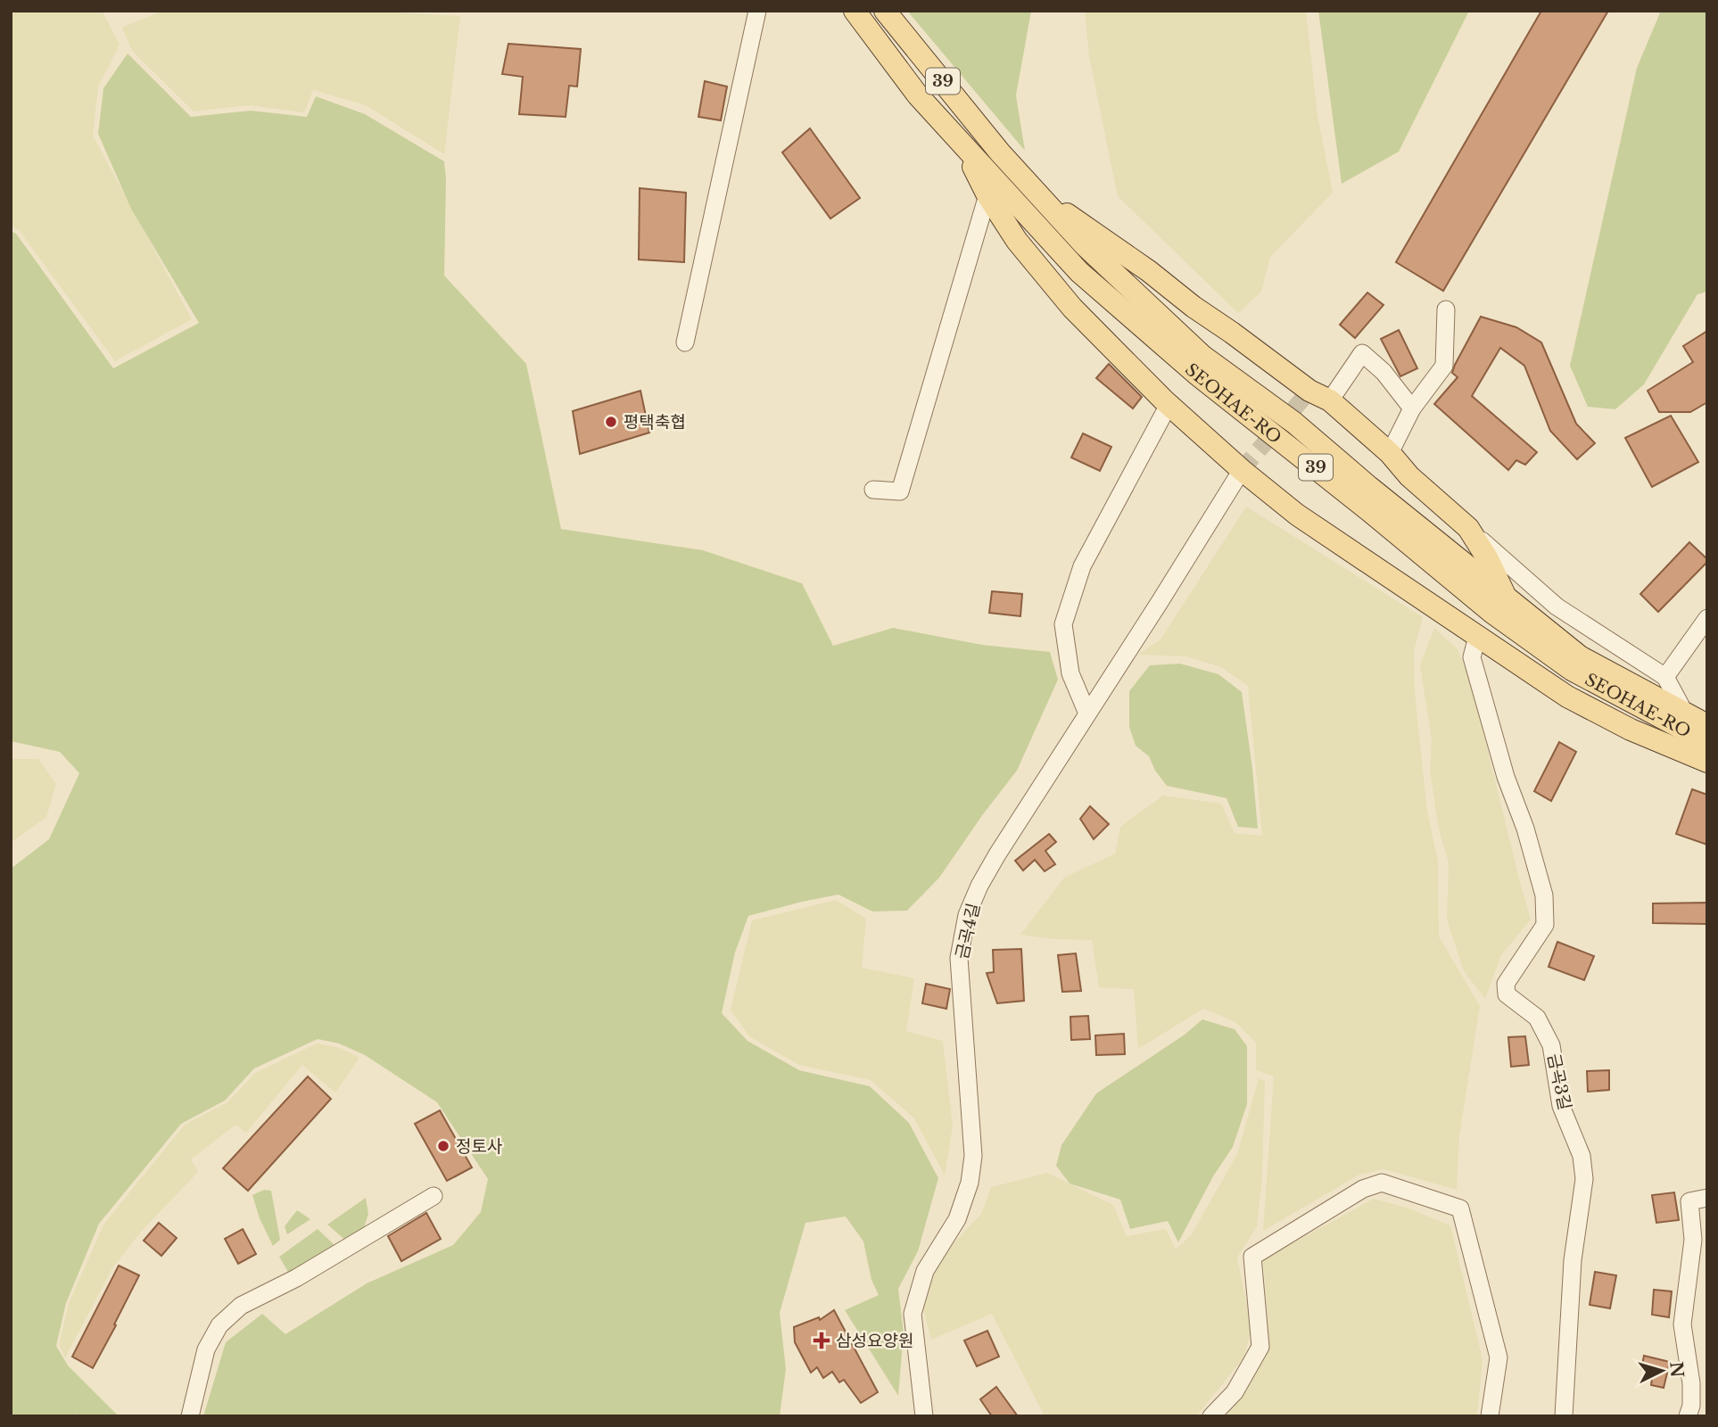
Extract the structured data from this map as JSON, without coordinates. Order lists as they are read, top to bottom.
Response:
{
  "streets": {
    "main road": ["39", "SEOHAE-RO"],
    "street": ["금곡4길", "금곡3길"]
  },
  "places": {
    "other": ["평택축협", "정토사"],
    "health": ["삼성요양원"]
  },
  "north": "right"
}
